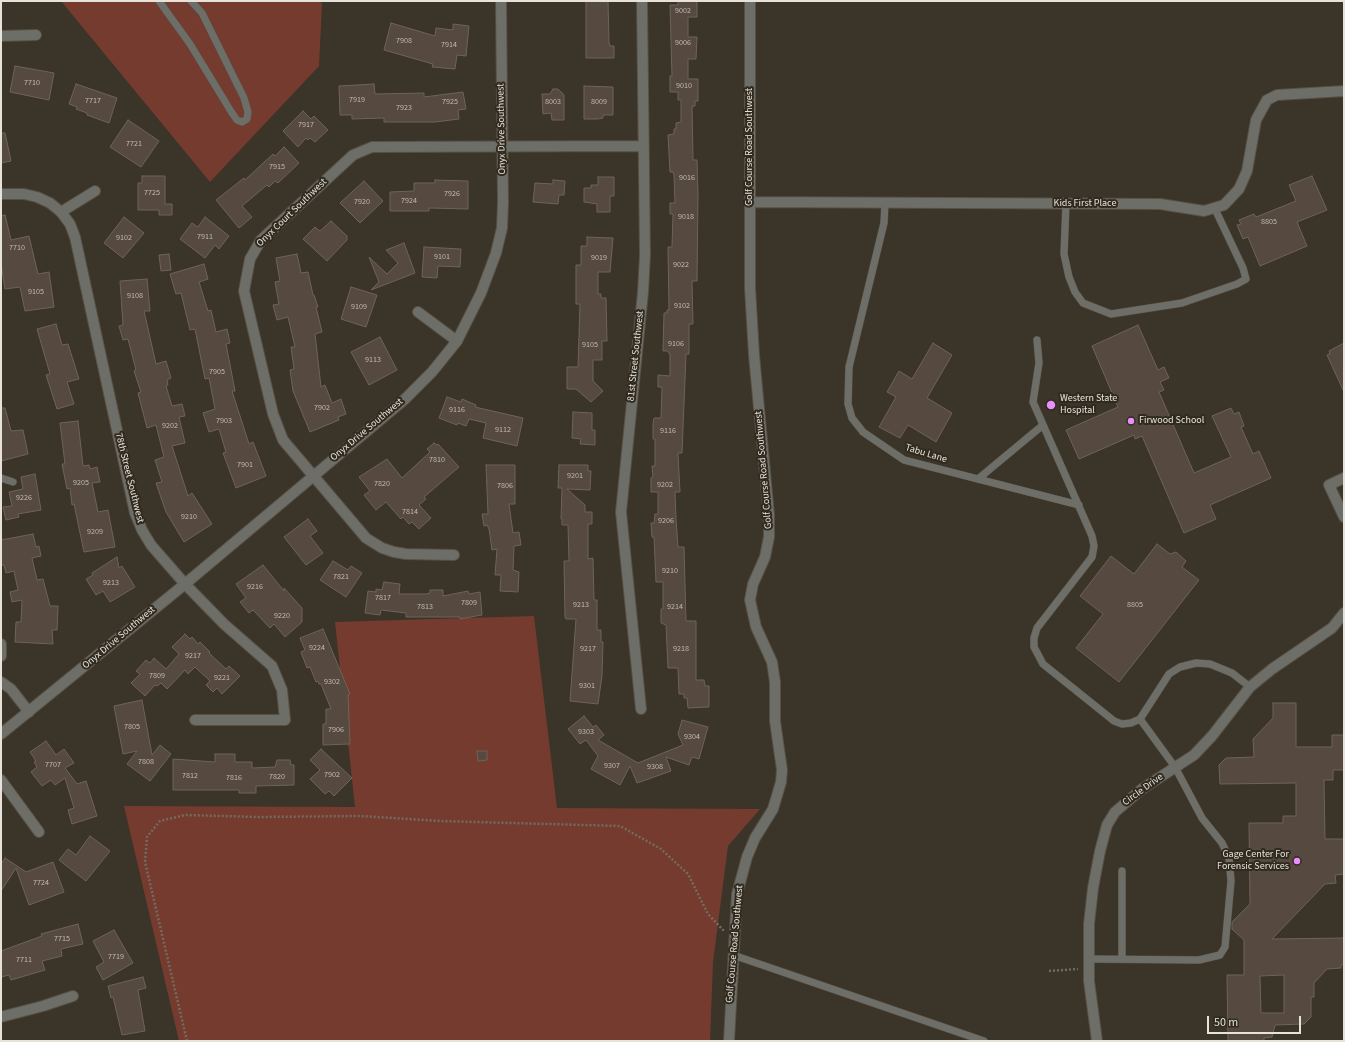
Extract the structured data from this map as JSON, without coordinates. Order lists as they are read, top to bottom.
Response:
{
  "streets": {
    "street": [
      "Onyx Drive Southwest",
      "Golf Course Road Southwest",
      "Kids First Place",
      "Onyx Court Southwest",
      "81st Street Southwest",
      "78th Street Southwest",
      "Circle Drive"
    ],
    "lane": ["Tabu Lane"]
  },
  "crossings": [
    ["Onyx Drive Southwest", "Onyx Court Southwest"],
    ["Onyx Drive Southwest", "78th Street Southwest"],
    ["Golf Course Road Southwest", "Kids First Place"],
    ["Kids First Place", "Tabu Lane"],
    ["Onyx Court Southwest", "81st Street Southwest"]
  ],
  "places": ["Western State Hospital", "Firwood School", "Gage Center For Forensic Services"],
  "house_numbers": [
    "9002",
    "7908",
    "9006",
    "7914",
    "7710",
    "9010",
    "7919",
    "7717",
    "7925",
    "8003",
    "8009",
    "7923",
    "7917",
    "7721",
    "7915",
    "9016",
    "7725",
    "7926",
    "7924",
    "7920",
    "9018",
    "8805",
    "7911",
    "9102",
    "7710",
    "9101",
    "9019",
    "9022",
    "9105",
    "9108",
    "9102",
    "9109",
    "9106",
    "9105",
    "9113",
    "7905",
    "7902",
    "9116",
    "7903",
    "9202",
    "9112",
    "9116",
    "7810",
    "7901",
    "9201",
    "9205",
    "7820",
    "9202",
    "7806",
    "9226",
    "7814",
    "9210",
    "9206",
    "9209",
    "9210",
    "7821",
    "9213",
    "9216",
    "7817",
    "7809",
    "9213",
    "8805",
    "7813",
    "9214",
    "9220",
    "9224",
    "9217",
    "9218",
    "9217",
    "7809",
    "9221",
    "9302",
    "9301",
    "7805",
    "7906",
    "9303",
    "9304",
    "7808",
    "7707",
    "9307",
    "9308",
    "7902",
    "7812",
    "7820",
    "7816",
    "7724",
    "7715",
    "7719",
    "7711"
  ],
  "scale_bar": "50 m"
}
